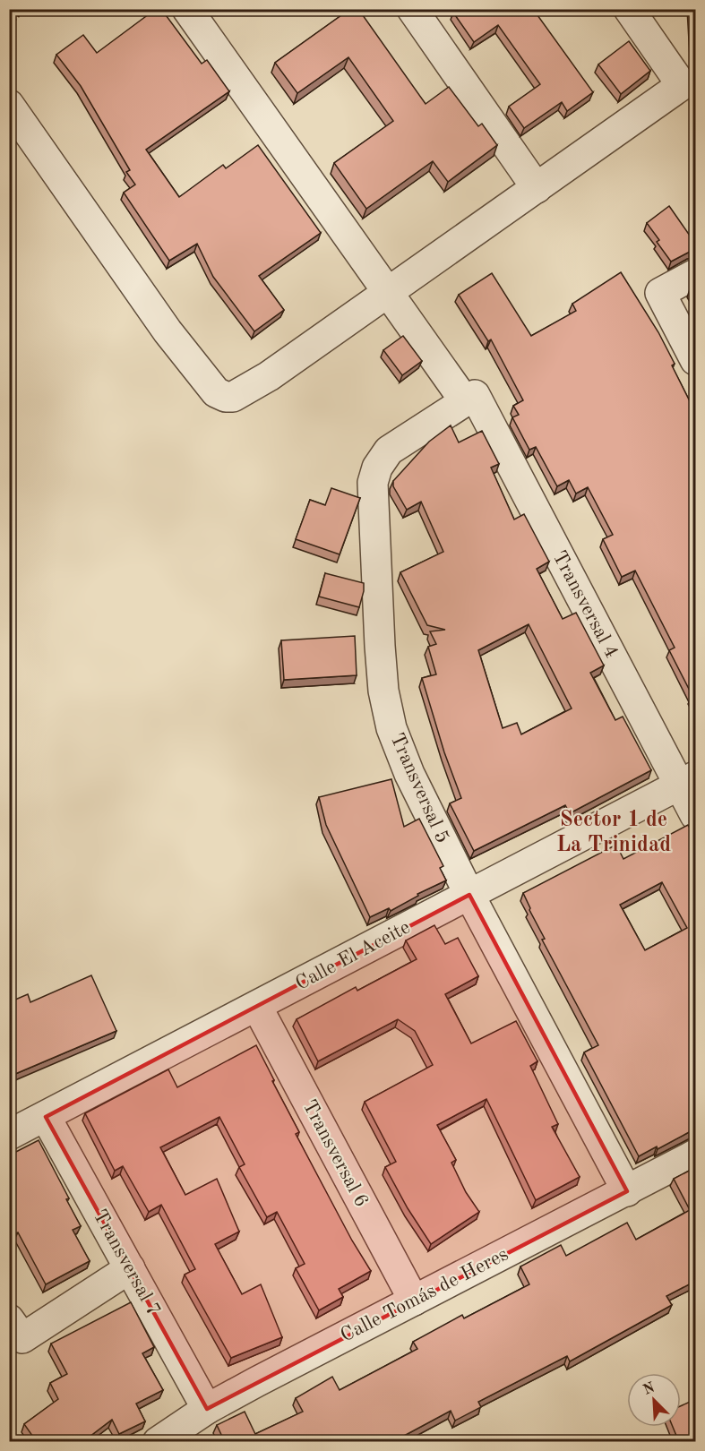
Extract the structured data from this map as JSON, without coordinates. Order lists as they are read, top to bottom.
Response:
{
  "streets": {
    "street": [
      "Transversal 4",
      "Transversal 5",
      "Calle El Aceite",
      "Transversal 6",
      "Transversal 7",
      "Calle Tomás de Heres"
    ]
  },
  "crossings": [
    ["Transversal 4", "Transversal 5"],
    ["Transversal 4", "Calle El Aceite"],
    ["Transversal 5", "Calle El Aceite"],
    ["Transversal 5", "Calle Tomás de Heres"],
    ["Calle El Aceite", "Transversal 6"],
    ["Calle El Aceite", "Transversal 7"],
    ["Transversal 6", "Calle Tomás de Heres"],
    ["Transversal 7", "Calle Tomás de Heres"]
  ],
  "districts": ["Sector 1 de La Trinidad"],
  "north": "top left"
}
